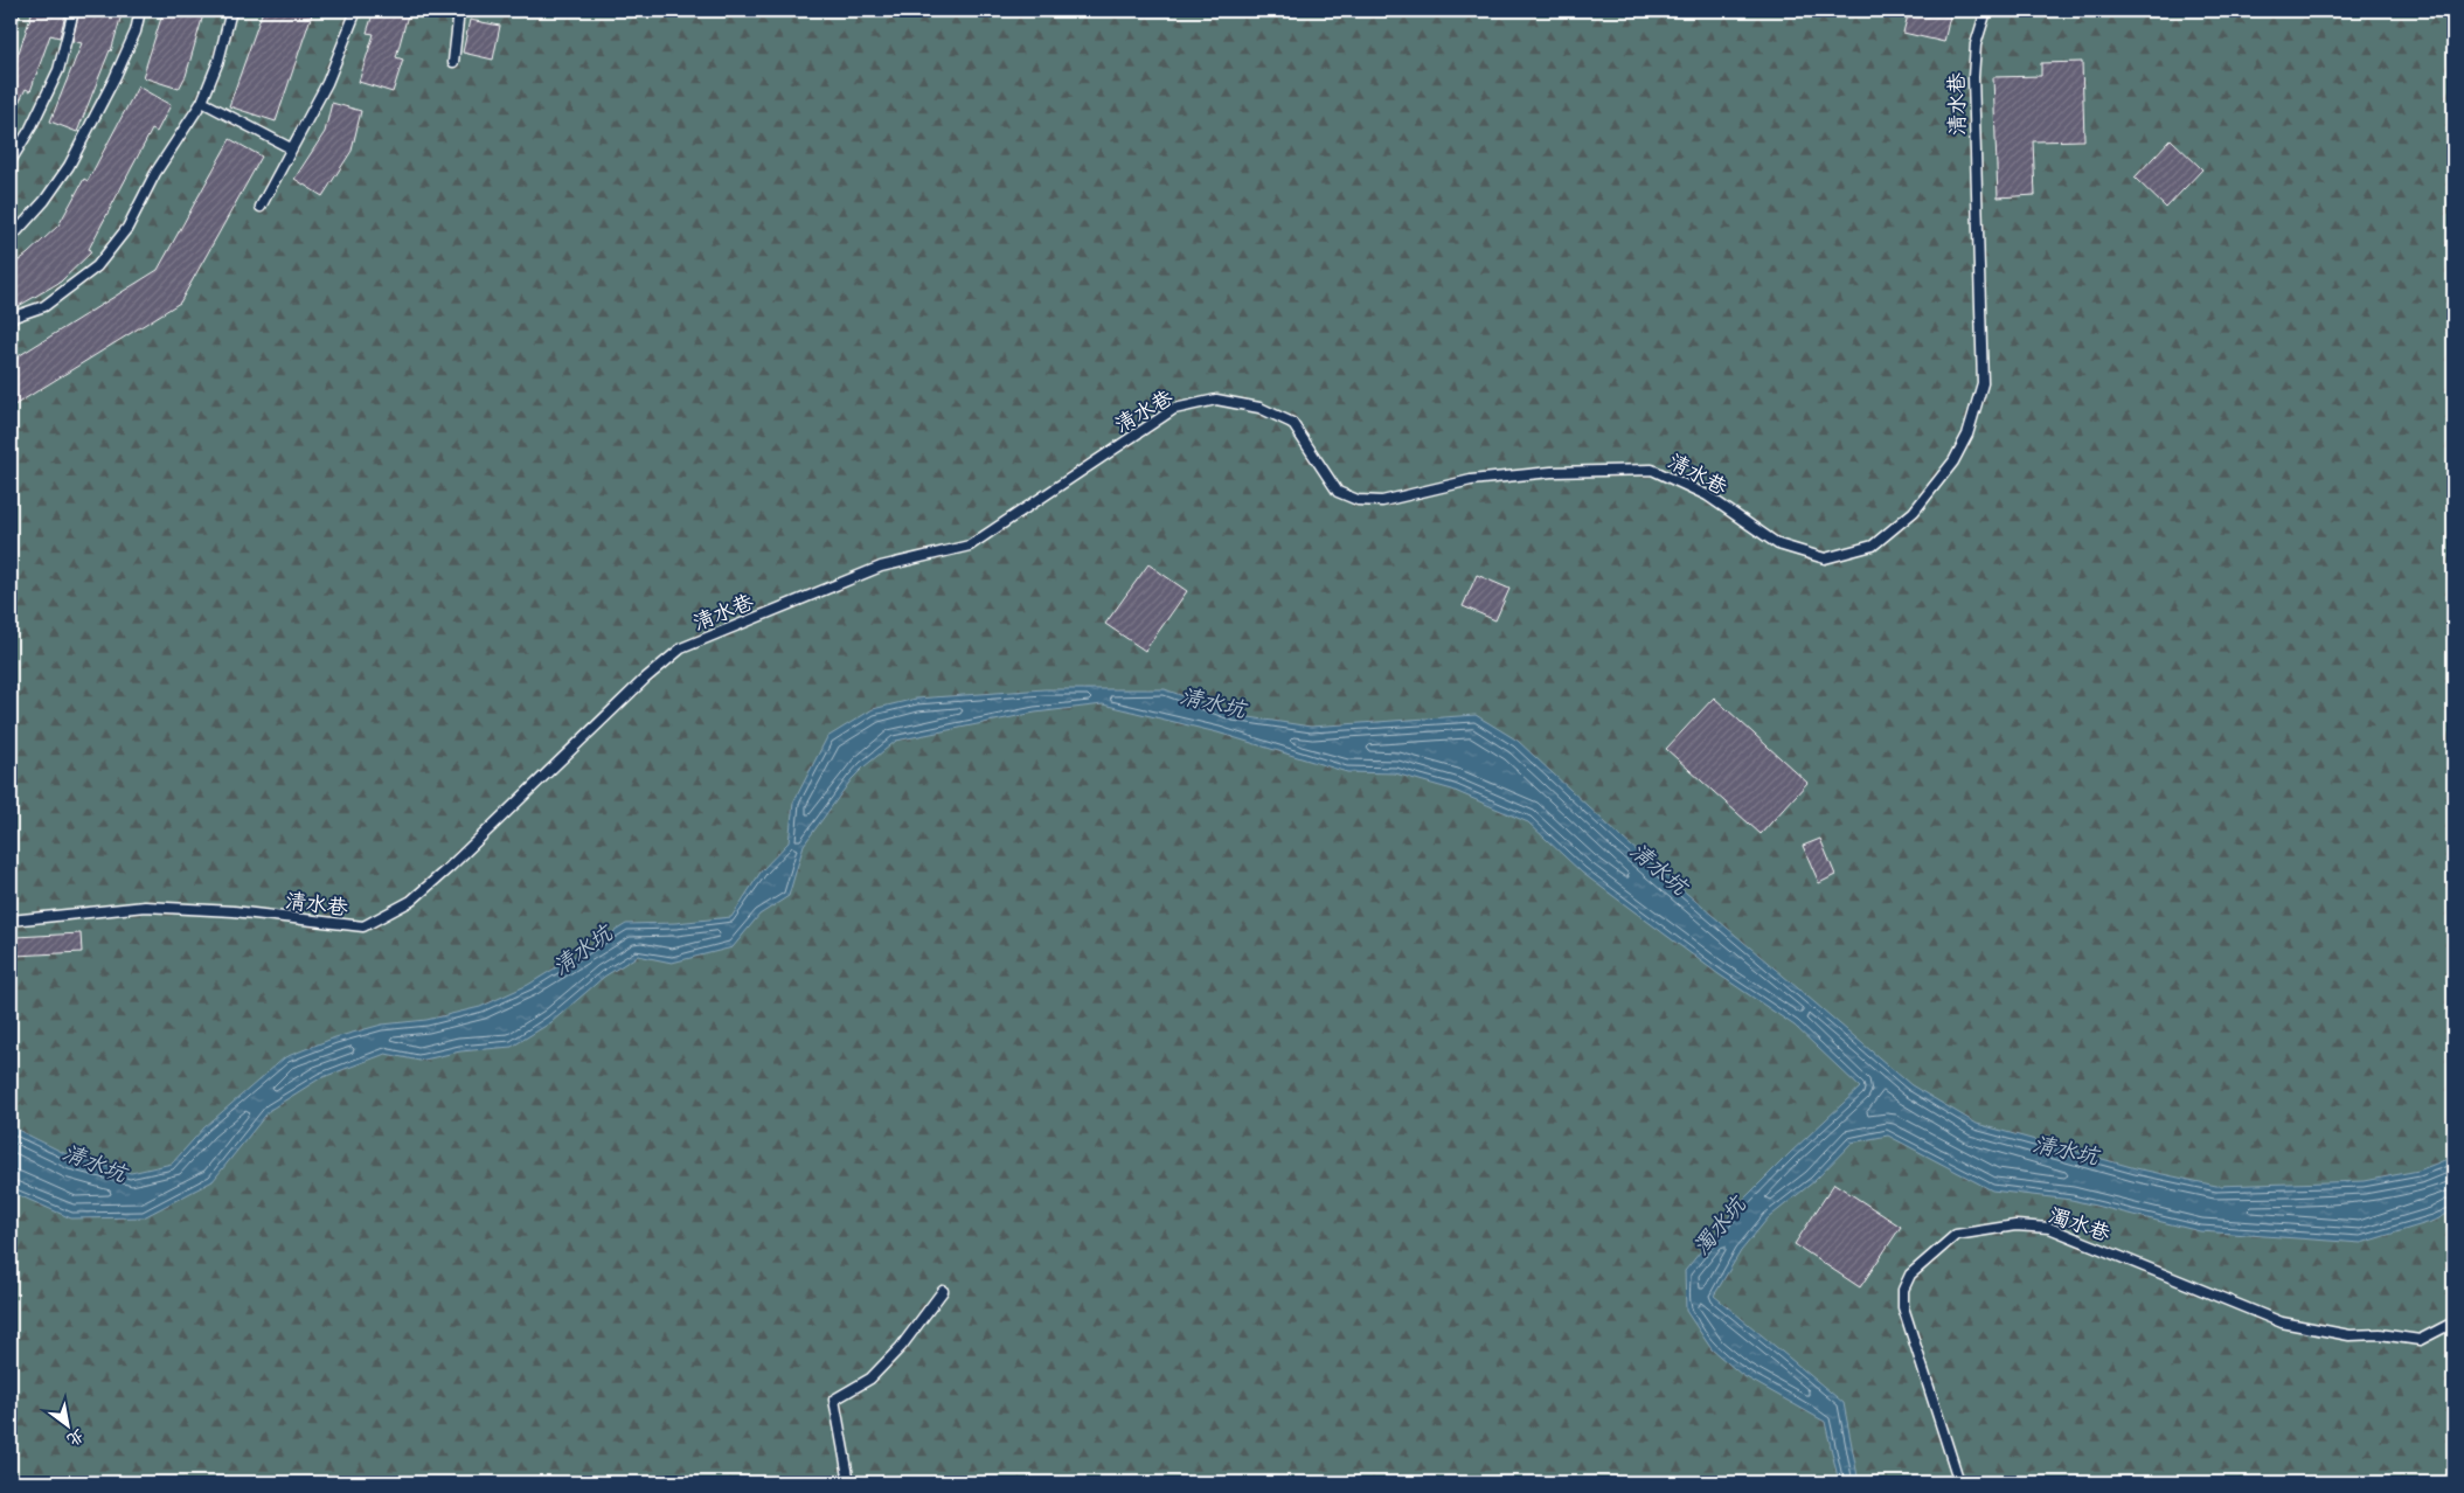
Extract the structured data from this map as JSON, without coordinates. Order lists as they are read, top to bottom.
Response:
{
  "streets": {
    "lane": ["清水巷", "濁水巷"]
  },
  "water": ["清水坑", "濁水坑"],
  "north": "bottom right"
}
